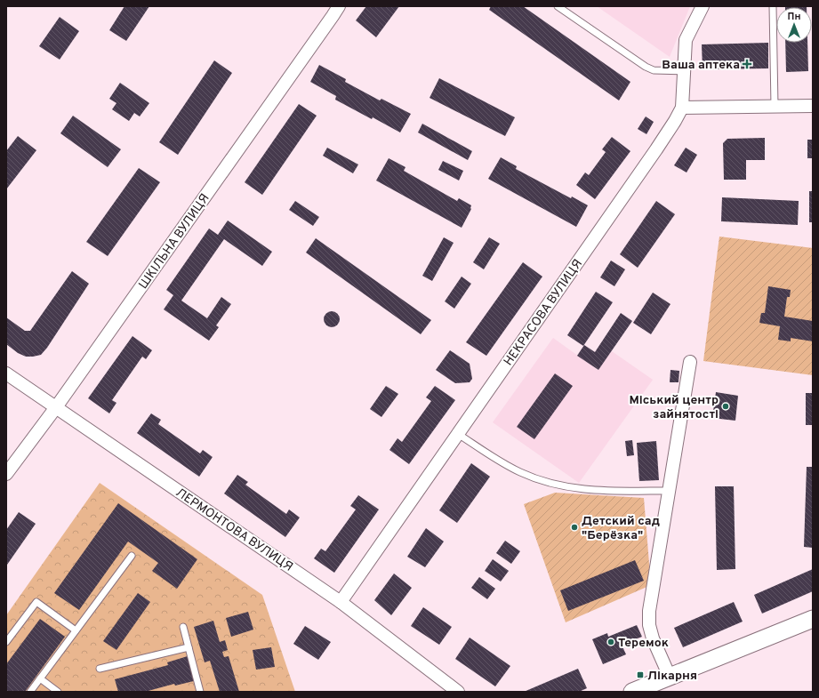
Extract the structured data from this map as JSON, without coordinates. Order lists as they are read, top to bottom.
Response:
{
  "streets": {
    "street": ["ШКІЛЬНА ВУЛИЦЯ", "НЕКРАСОВА ВУЛИЦЯ", "ЛЕРМОНТОВА ВУЛИЦЯ"]
  },
  "crossings": [
    ["ШКІЛЬНА ВУЛИЦЯ", "ЛЕРМОНТОВА ВУЛИЦЯ"],
    ["НЕКРАСОВА ВУЛИЦЯ", "ЛЕРМОНТОВА ВУЛИЦЯ"]
  ],
  "places": {
    "health": ["Ваша аптека"],
    "other": ["Міський центр зайнятості", "Детский сад \"Берёзка\"", "Теремок"],
    "transit": ["Лікарня"]
  },
  "north": "top"
}
